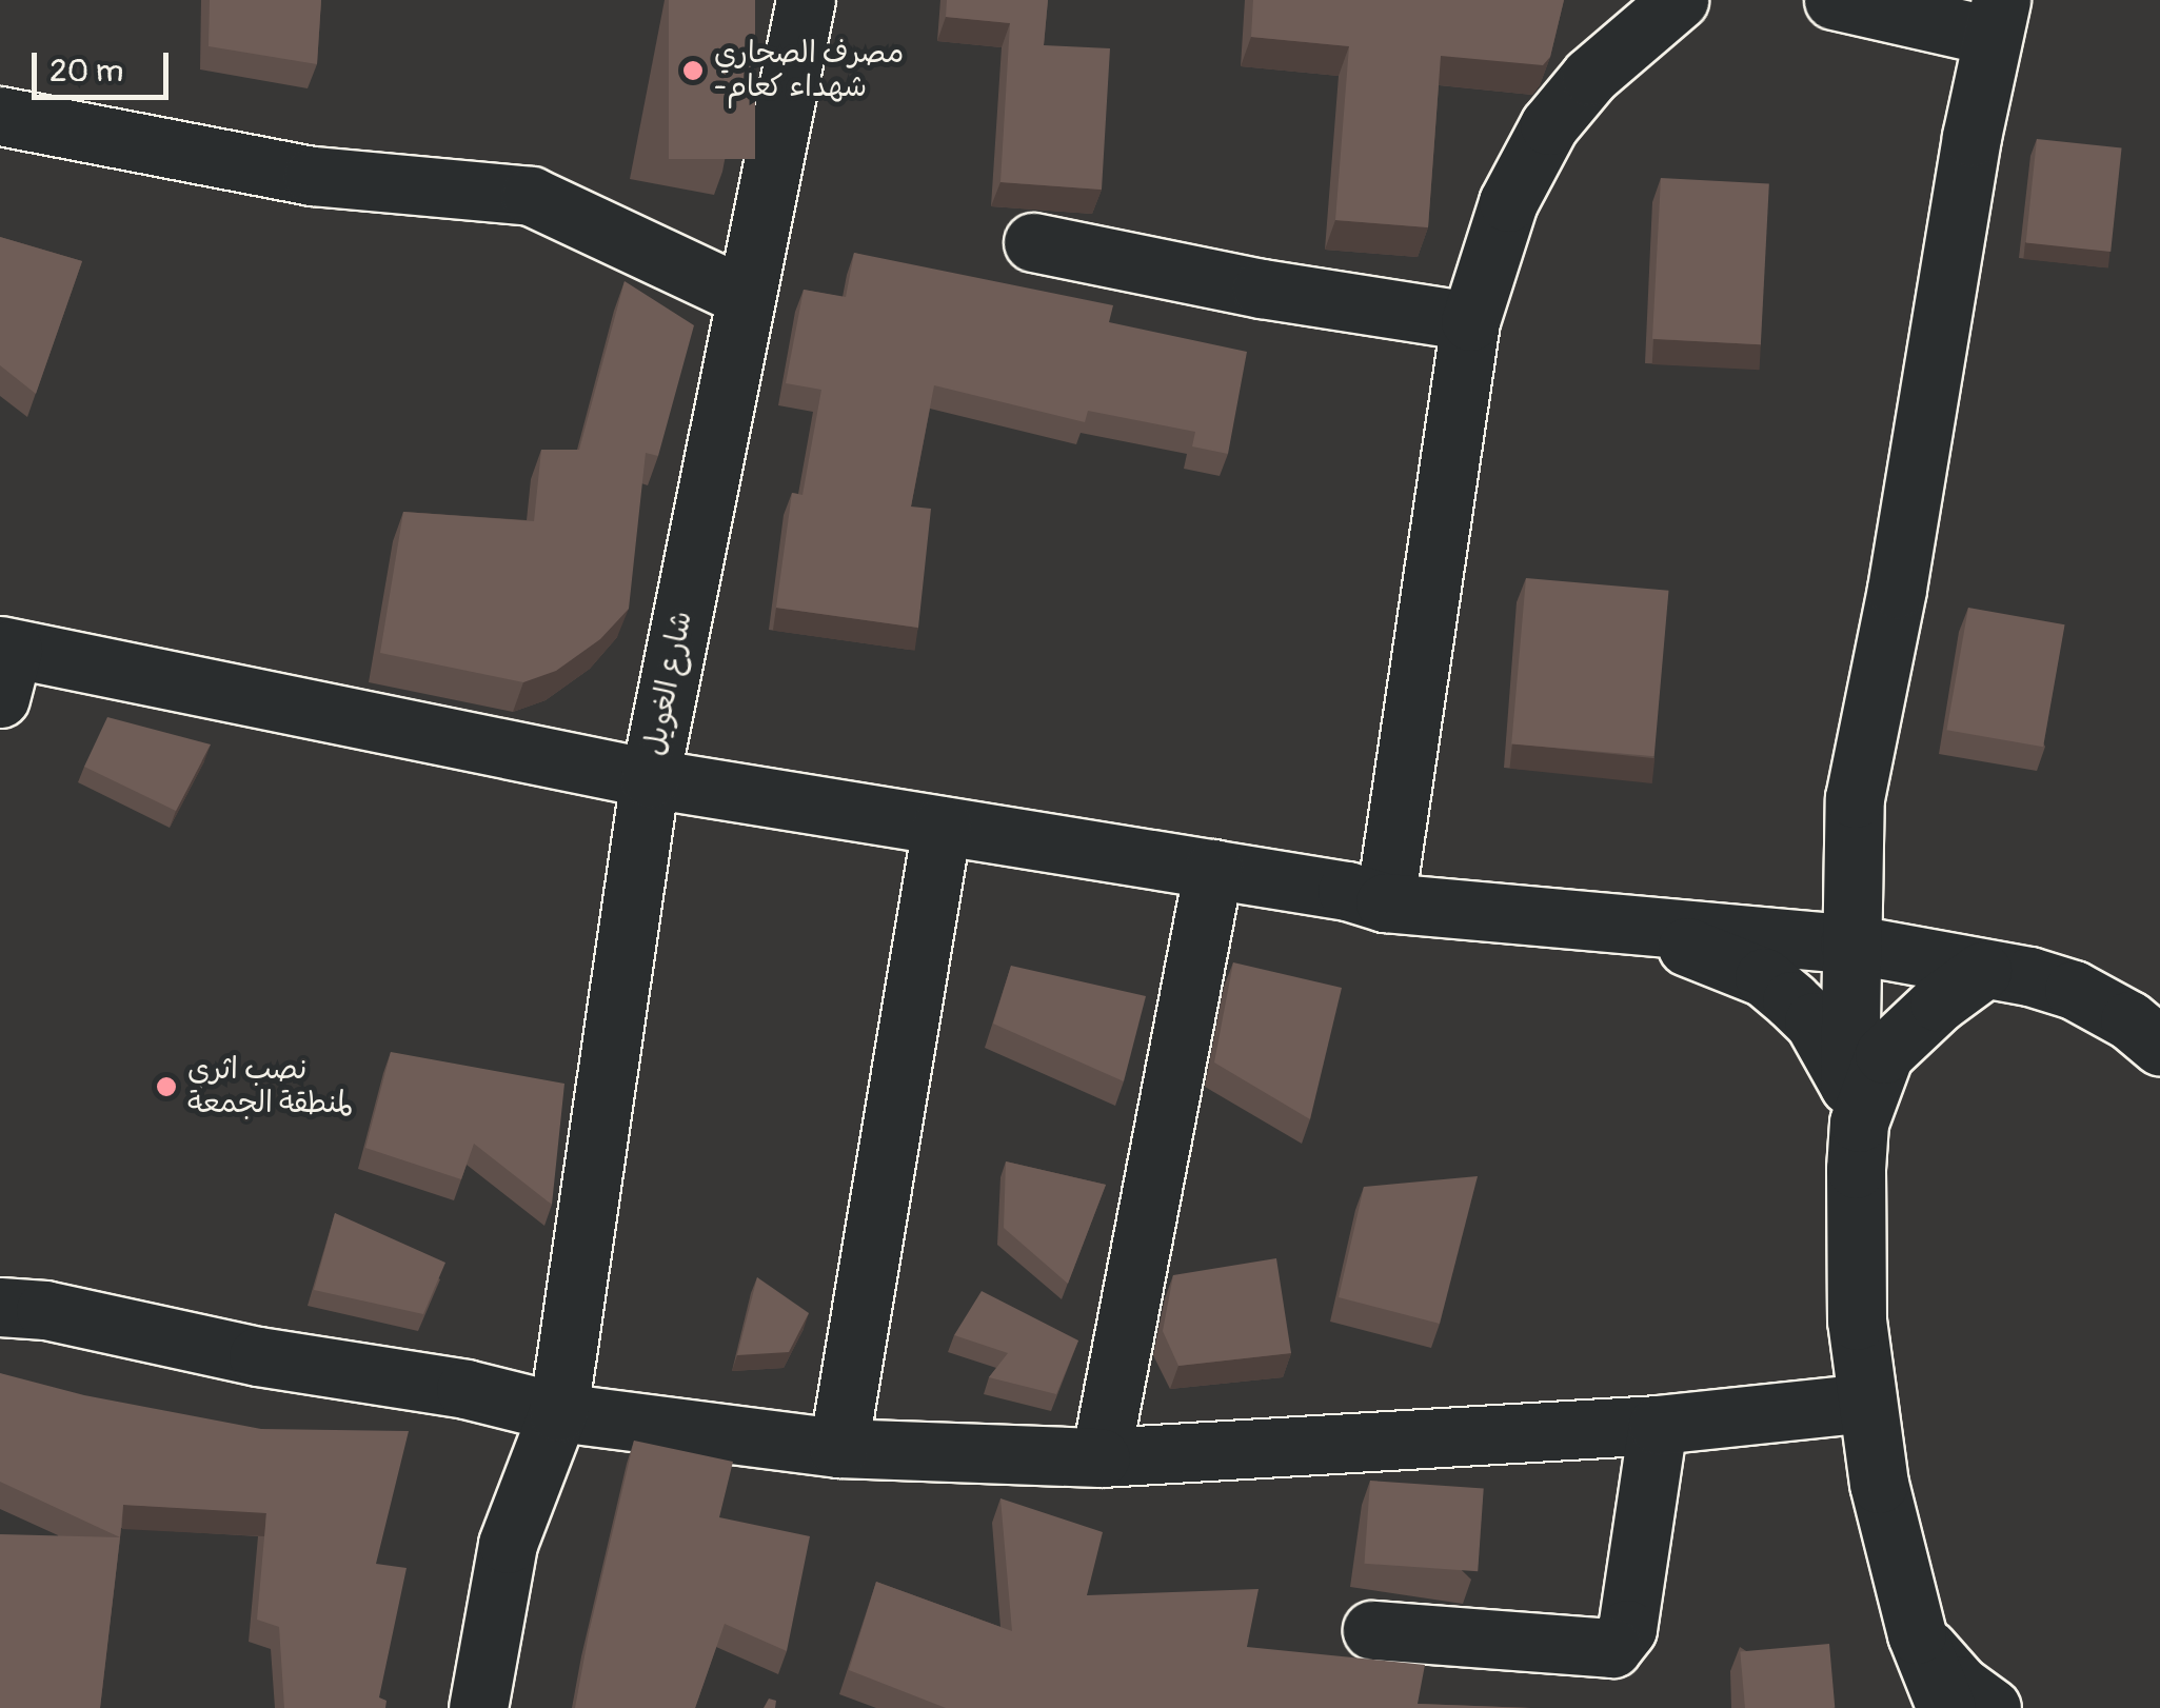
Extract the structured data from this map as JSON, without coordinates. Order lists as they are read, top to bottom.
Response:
{
  "streets": {
    "street": ["شارع الغويل"]
  },
  "places": ["مصرف الصحاري -شهداء كعام", "نصب اثري لمنطقة الجمعة"],
  "scale_bar": "20 m"
}
